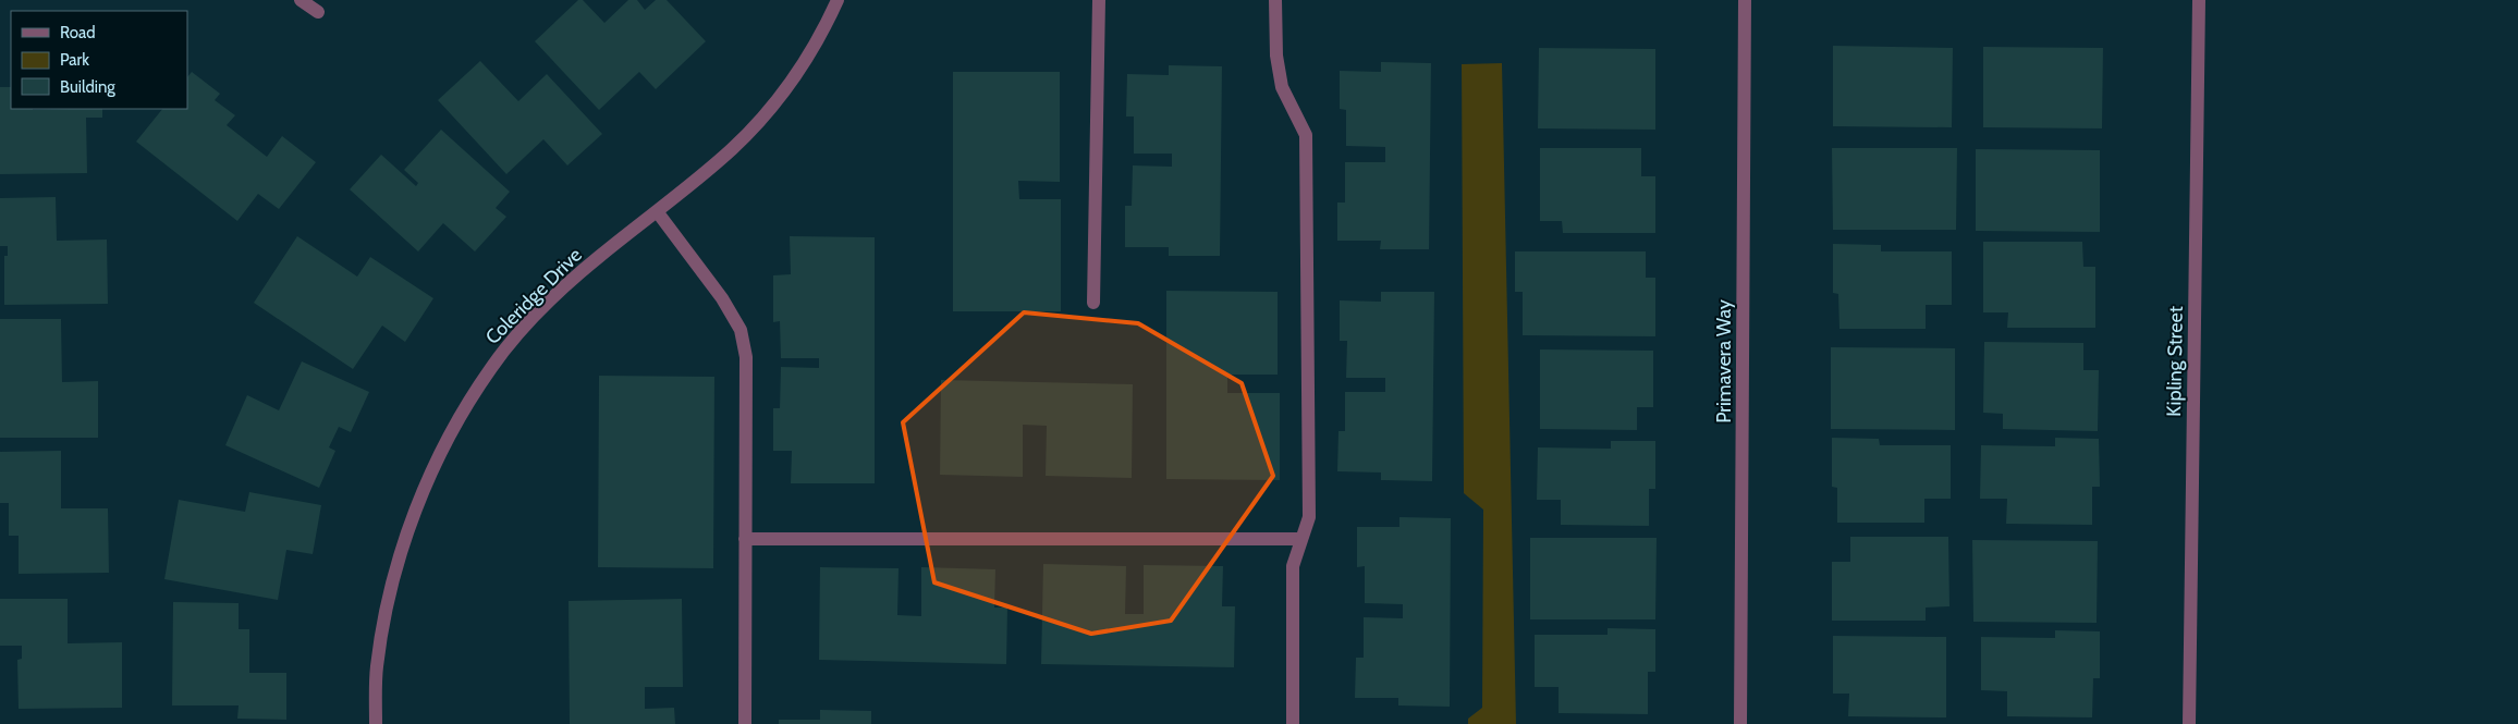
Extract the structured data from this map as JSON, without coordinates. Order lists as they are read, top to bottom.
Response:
{
  "streets": {
    "street": ["Coleridge Drive", "Primavera Way", "Kipling Street"]
  },
  "legend": ["Road", "Park", "Building"]
}
